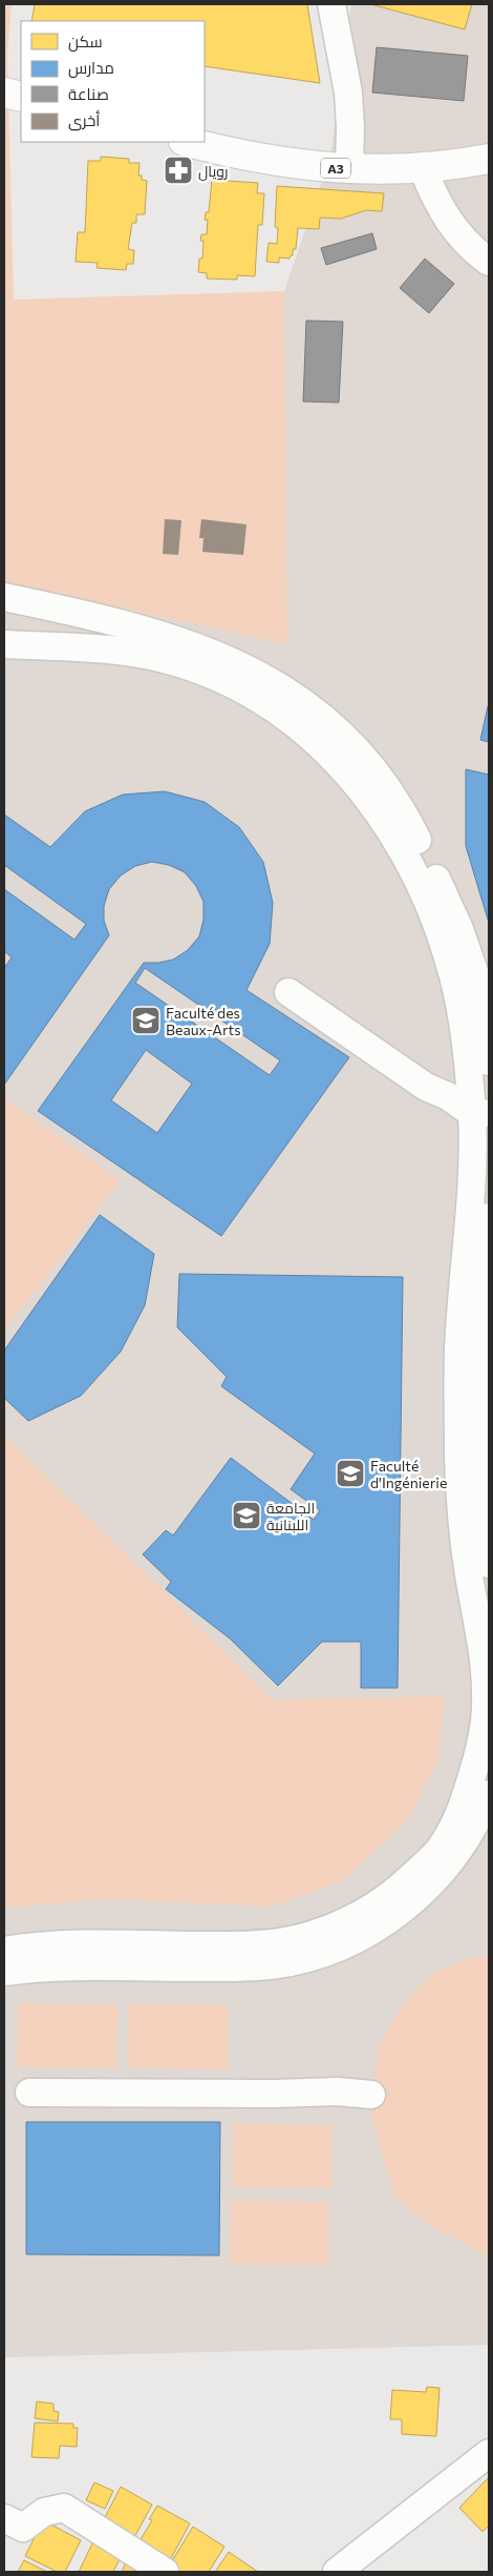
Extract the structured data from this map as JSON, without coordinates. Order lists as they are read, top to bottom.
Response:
{
  "streets": {
    "highway": ["A3"]
  },
  "places": {
    "pharmacy": ["رويال"],
    "school or university": ["Faculté des Beaux-Arts", "Faculté d'Ingénierie", "الجامعة اللبنانية"]
  },
  "legend": [
    "سكن",
    "مدارس",
    "صناعة",
    "أخرى"
  ]
}
